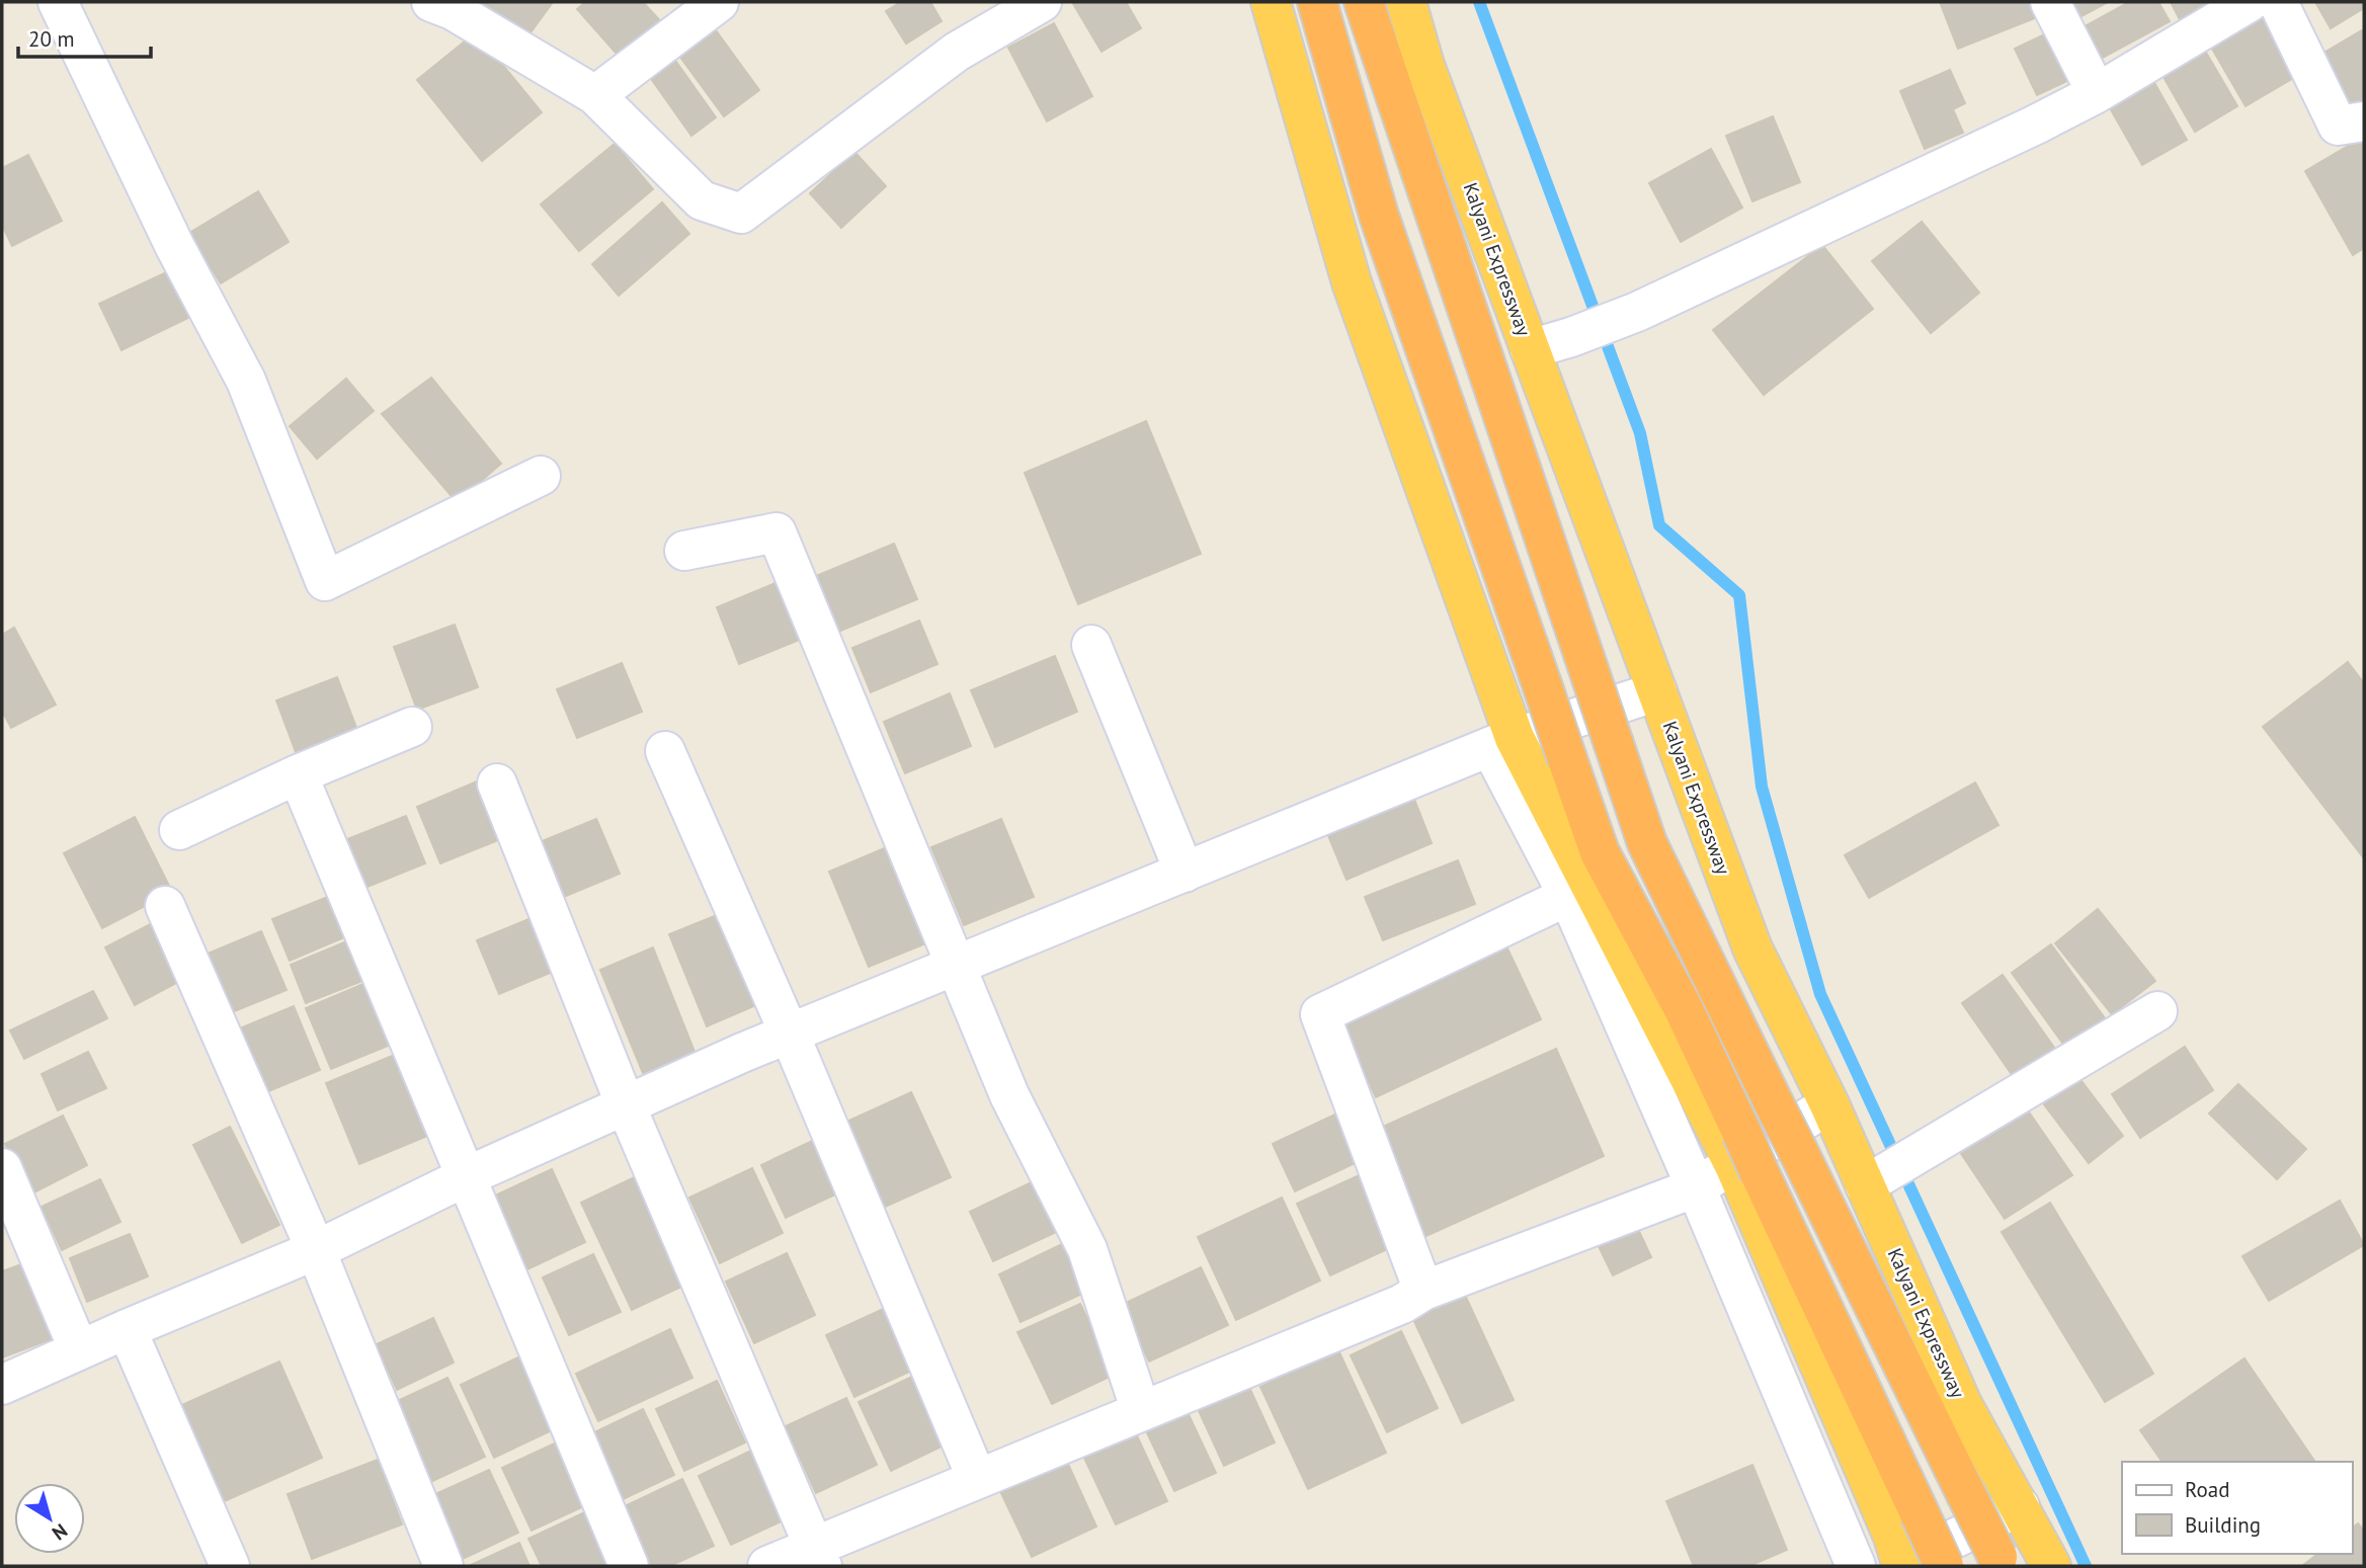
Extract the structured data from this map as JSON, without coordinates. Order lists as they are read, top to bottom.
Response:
{
  "streets": {
    "highway": ["Kalyani Expressway"]
  },
  "legend": ["Road", "Building"],
  "scale_bar": "20 m",
  "north": "bottom right"
}
